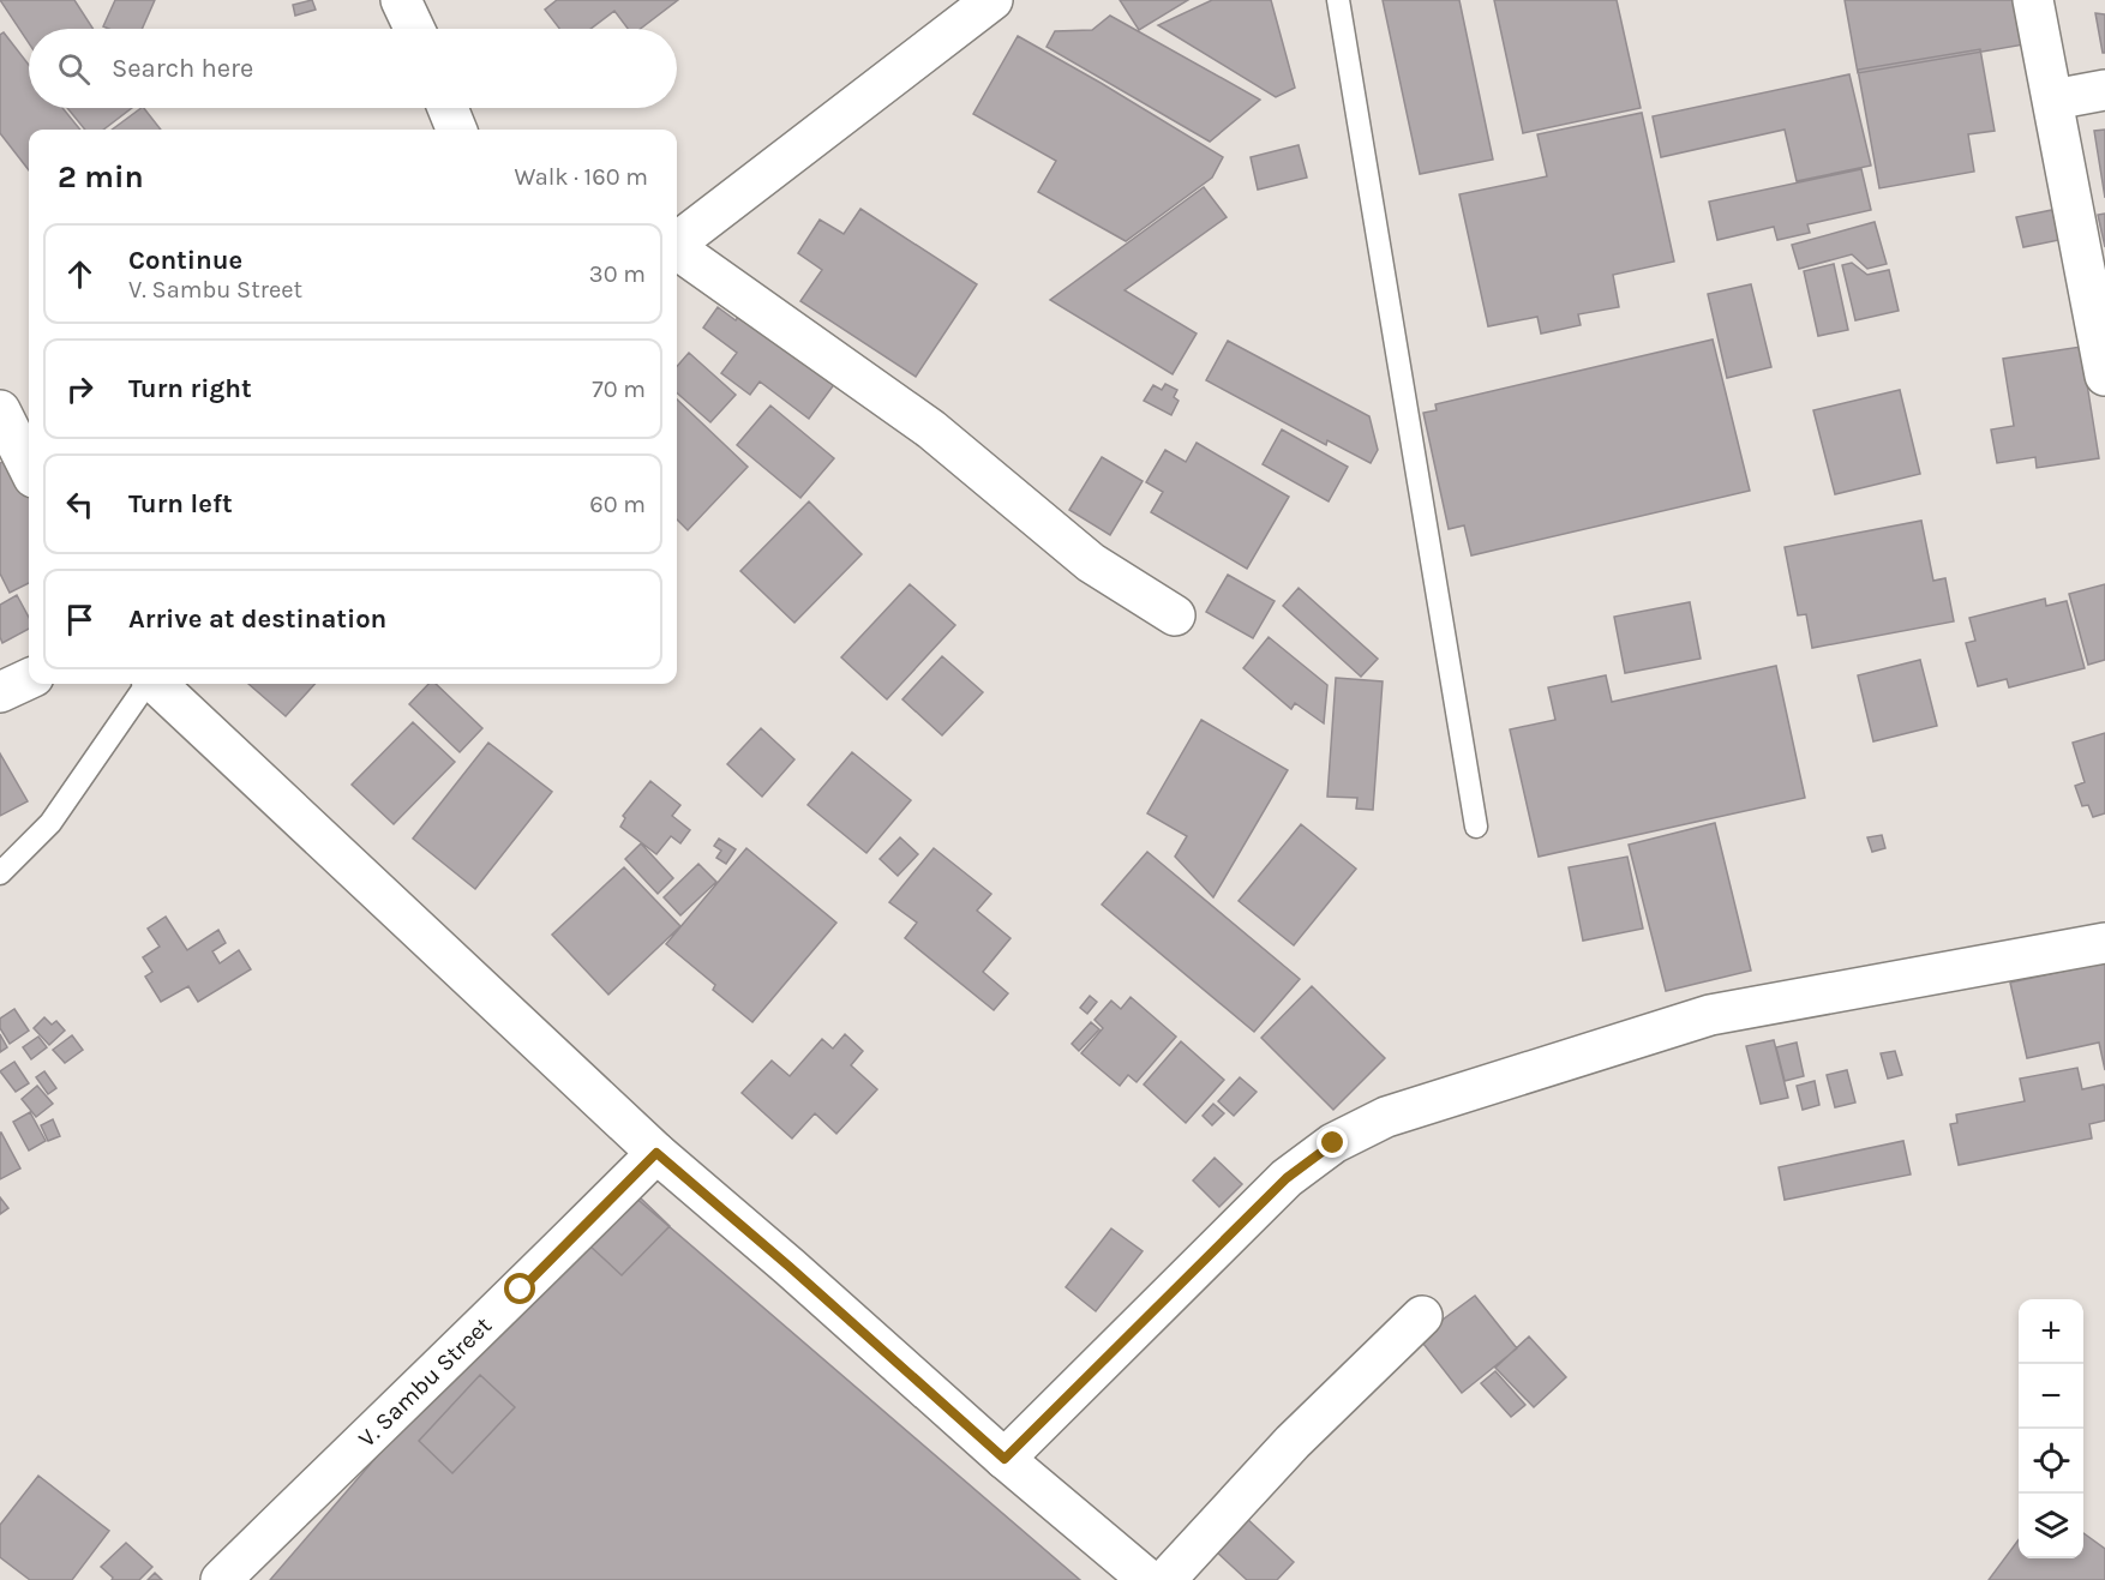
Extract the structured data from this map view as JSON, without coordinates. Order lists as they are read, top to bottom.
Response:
{
  "streets": {
    "street": ["V. Sambu Street"]
  },
  "page": {
    "search": "Search here",
    "heading": ["2 min", "Walk · 160 m"],
    "list": [
      ["Continue", "V. Sambu Street", "30 m"],
      ["Turn right", "70 m"],
      ["Turn left", "60 m"],
      "Arrive at destination"
    ],
    "map_buttons": ["+", "−"]
  }
}
